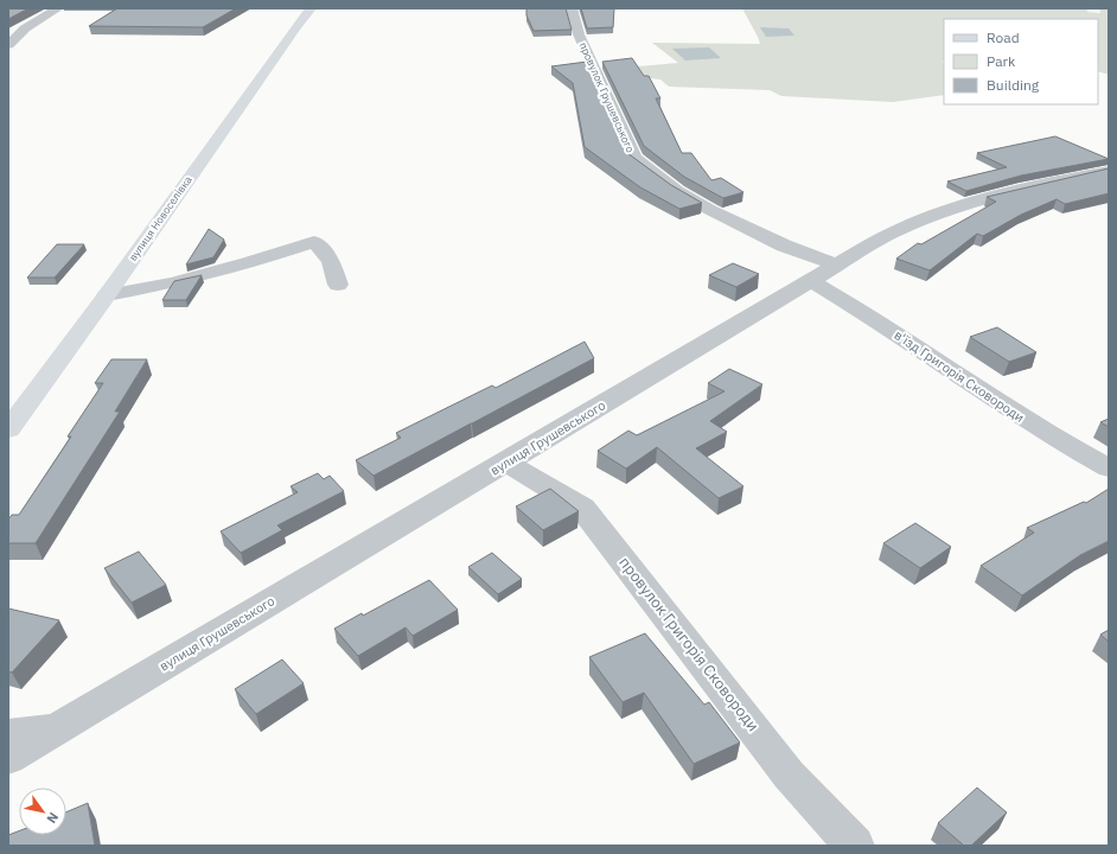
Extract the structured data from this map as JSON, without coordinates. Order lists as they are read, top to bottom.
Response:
{
  "streets": {
    "main road": ["вулиця Новоселівка"],
    "street": [
      "провулок Грушевського",
      "в'їзд Григорія Сковороди",
      "вулиця Грушевського",
      "провулок Григорія Сковороди"
    ]
  },
  "crossings": [
    ["провулок Грушевського", "вулиця Грушевського"],
    ["в'їзд Григорія Сковороди", "вулиця Грушевського"],
    ["вулиця Грушевського", "провулок Григорія Сковороди"]
  ],
  "legend": ["Road", "Park", "Building"],
  "north": "bottom right"
}
